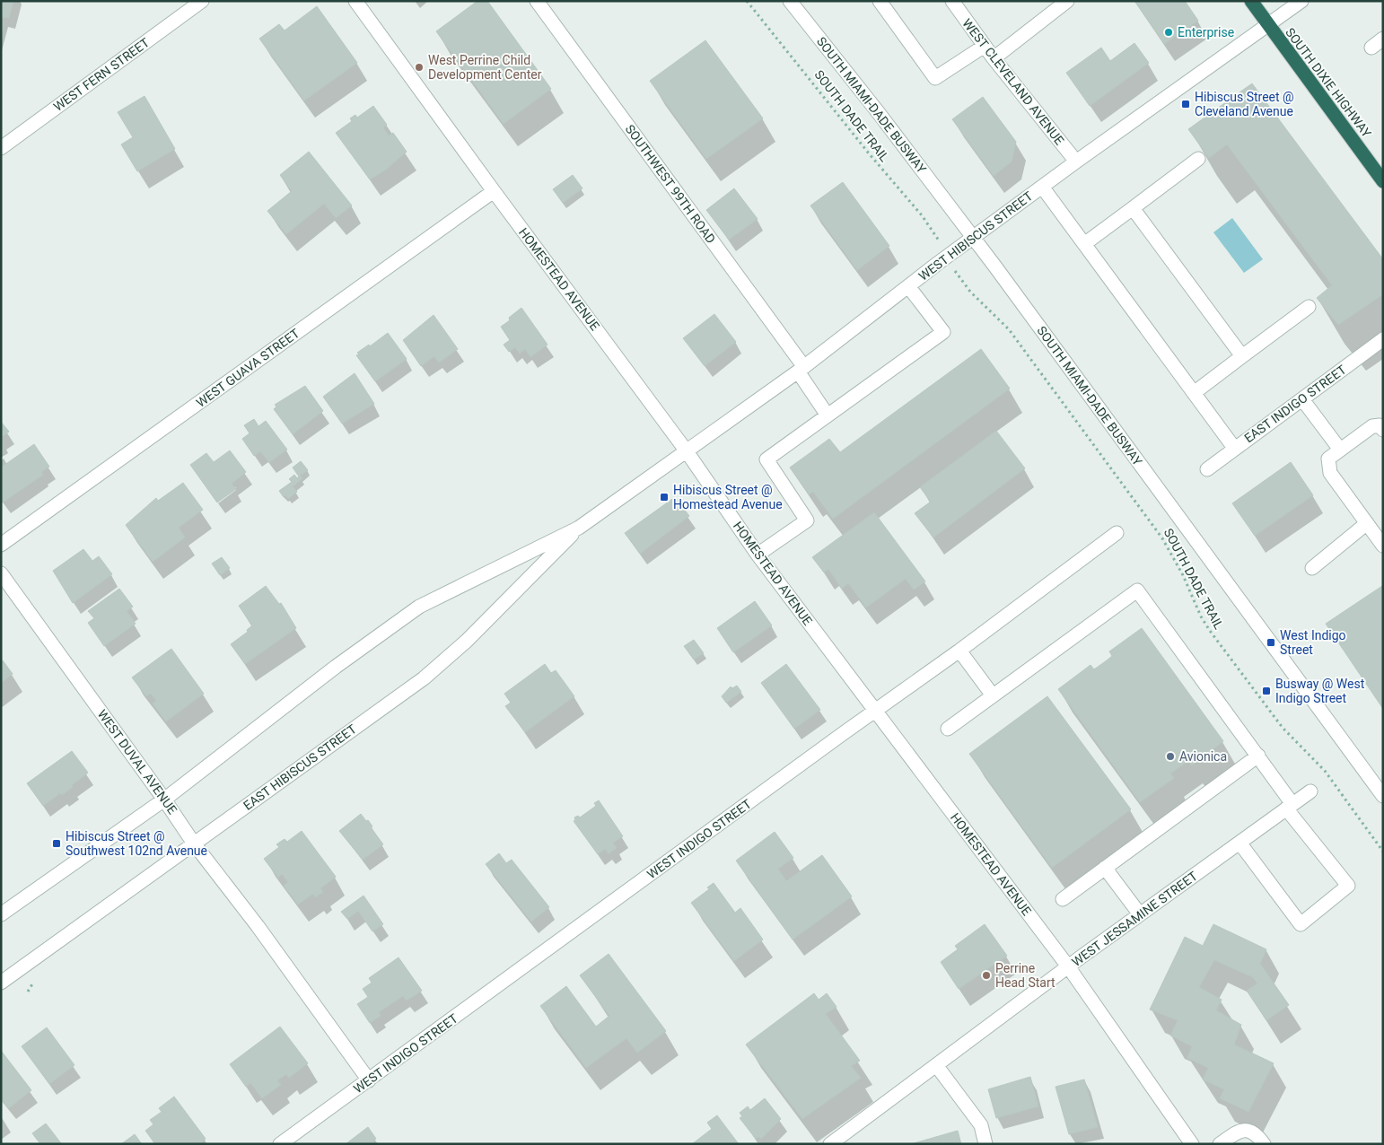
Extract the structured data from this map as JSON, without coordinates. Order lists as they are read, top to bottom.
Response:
{
  "streets": {
    "highway": ["SOUTH DIXIE HIGHWAY"],
    "street": [
      "WEST FERN STREET",
      "WEST CLEVELAND AVENUE",
      "SOUTH MIAMI-DADE BUSWAY",
      "SOUTHWEST 99TH ROAD",
      "WEST HIBISCUS STREET",
      "HOMESTEAD AVENUE",
      "WEST GUAVA STREET",
      "EAST INDIGO STREET",
      "WEST DUVAL AVENUE",
      "EAST HIBISCUS STREET",
      "WEST INDIGO STREET",
      "WEST JESSAMINE STREET"
    ],
    "path": ["SOUTH DADE TRAIL"]
  },
  "crossings": [
    ["WEST CLEVELAND AVENUE", "WEST HIBISCUS STREET"],
    ["SOUTH DIXIE HIGHWAY", "WEST HIBISCUS STREET"],
    ["SOUTH MIAMI-DADE BUSWAY", "WEST HIBISCUS STREET"],
    ["SOUTHWEST 99TH ROAD", "WEST HIBISCUS STREET"],
    ["WEST HIBISCUS STREET", "HOMESTEAD AVENUE"],
    ["WEST HIBISCUS STREET", "EAST HIBISCUS STREET"],
    ["HOMESTEAD AVENUE", "WEST GUAVA STREET"],
    ["HOMESTEAD AVENUE", "EAST HIBISCUS STREET"],
    ["HOMESTEAD AVENUE", "WEST INDIGO STREET"],
    ["HOMESTEAD AVENUE", "WEST JESSAMINE STREET"],
    ["WEST DUVAL AVENUE", "EAST HIBISCUS STREET"],
    ["WEST DUVAL AVENUE", "WEST INDIGO STREET"]
  ],
  "places": {
    "other": [
      "Enterprise",
      "West Perrine Child Development Center",
      "Avionica",
      "Perrine Head Start"
    ],
    "transit": [
      "Hibiscus Street @ Cleveland Avenue",
      "Hibiscus Street @ Homestead Avenue",
      "West Indigo Street",
      "Busway @ West Indigo Street",
      "Hibiscus Street @ Southwest 102nd Avenue"
    ]
  }
}
